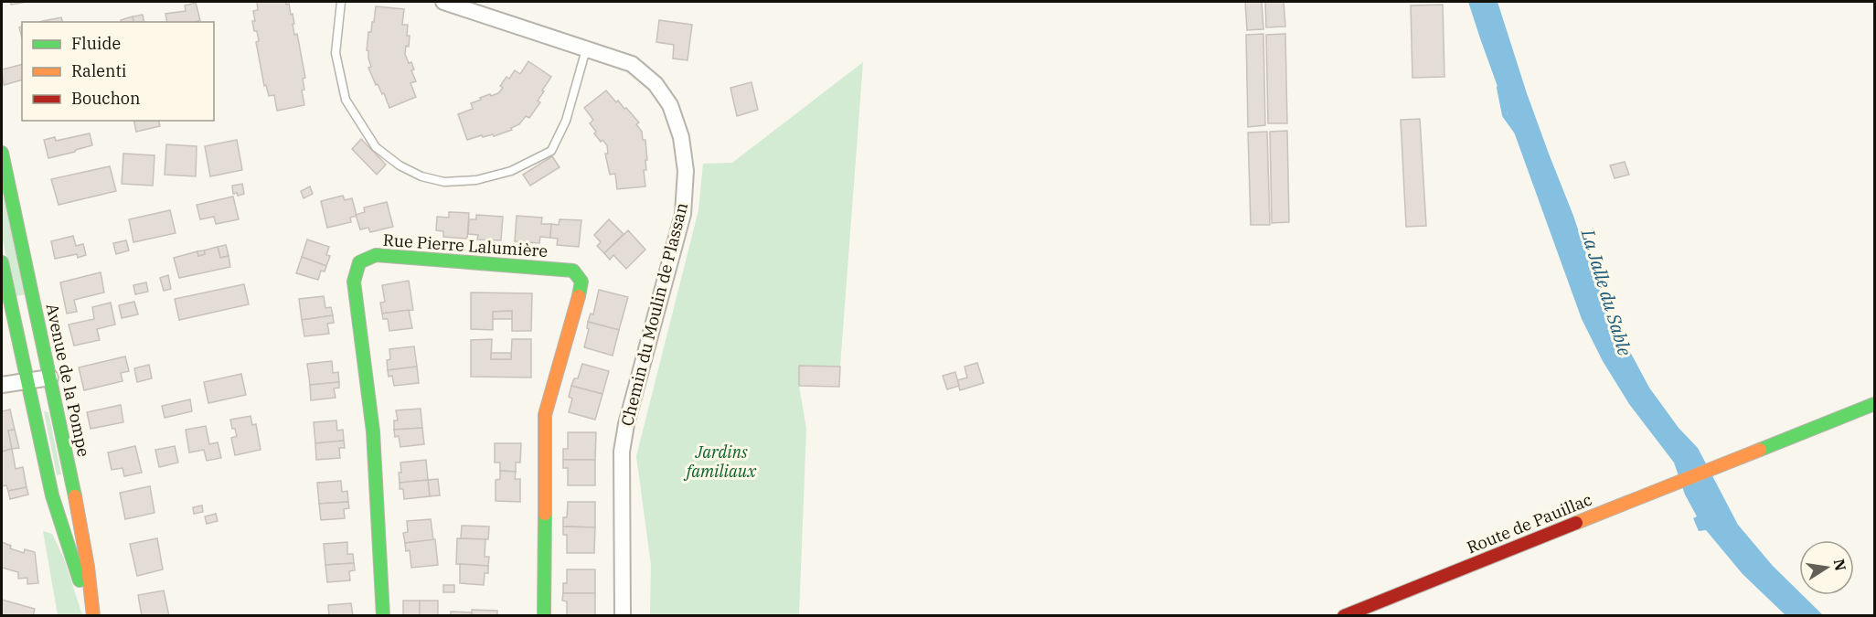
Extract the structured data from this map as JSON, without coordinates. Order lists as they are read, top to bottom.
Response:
{
  "streets": {
    "street": [
      "Rue Pierre Lalumière",
      "Chemin du Moulin de Plassan",
      "Avenue de la Pompe",
      "Route de Pauillac"
    ]
  },
  "water": ["La Jalle du Sable"],
  "parks": ["Jardins familiaux"],
  "legend": ["Fluide", "Ralenti", "Bouchon"],
  "north": "right"
}
